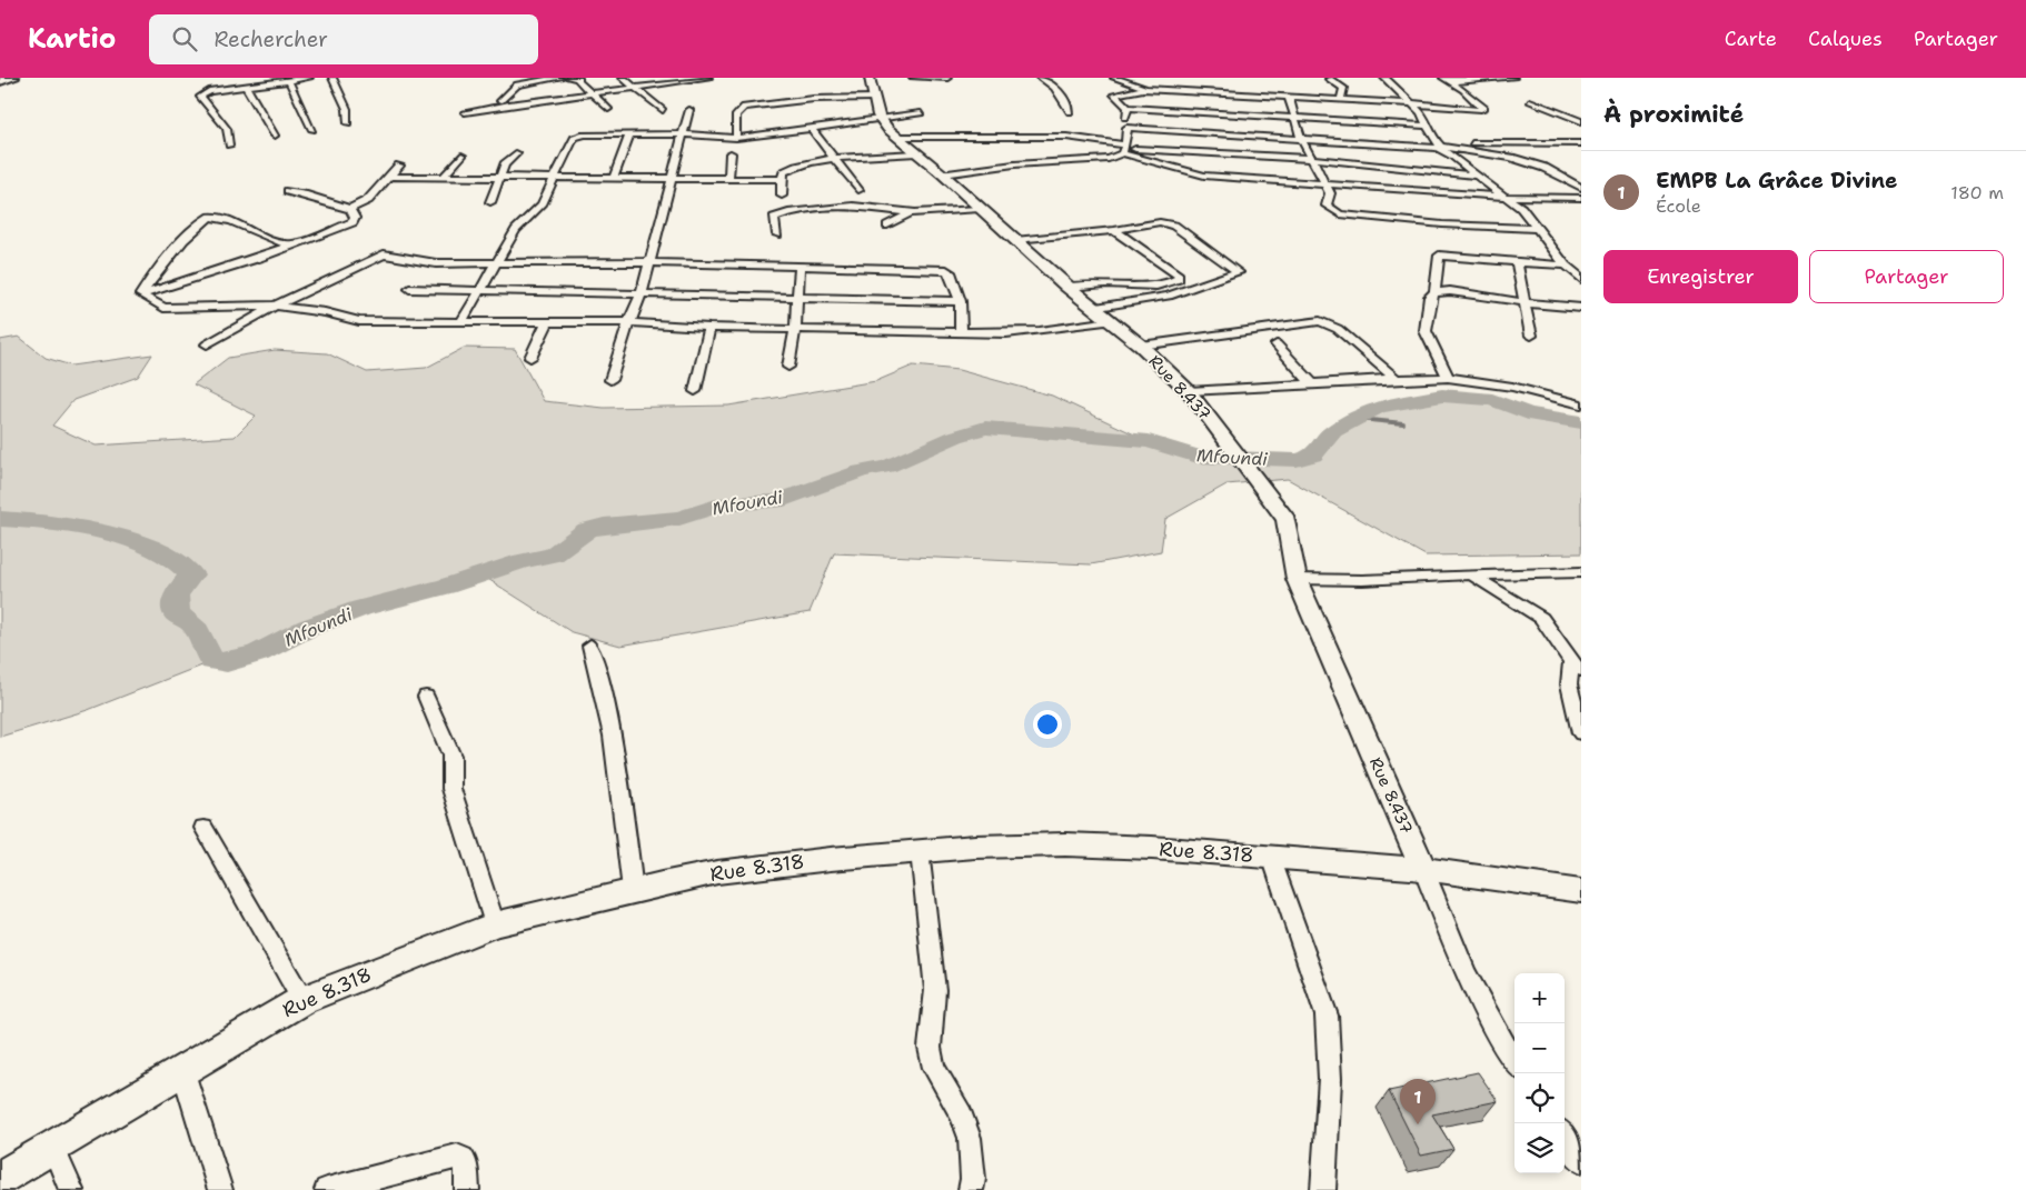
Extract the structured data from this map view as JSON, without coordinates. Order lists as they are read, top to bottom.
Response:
{
  "streets": {
    "main road": ["Rue 8.437", "Rue 8.318"]
  },
  "crossings": [
    ["Rue 8.437", "Rue 8.318"]
  ],
  "water": ["Mfoundi"],
  "page": {
    "header": "Kartio",
    "search": "Rechercher",
    "nav": ["Carte", "Calques", "Partager"],
    "heading": "À proximité",
    "list": [
      {
        "mark": "1",
        "name": "EMPB La Grâce Divine",
        "note": "École",
        "value": "180 m"
      }
    ],
    "buttons": ["Enregistrer", "Partager"],
    "map_buttons": ["+", "−"],
    "pins": "1"
  }
}
